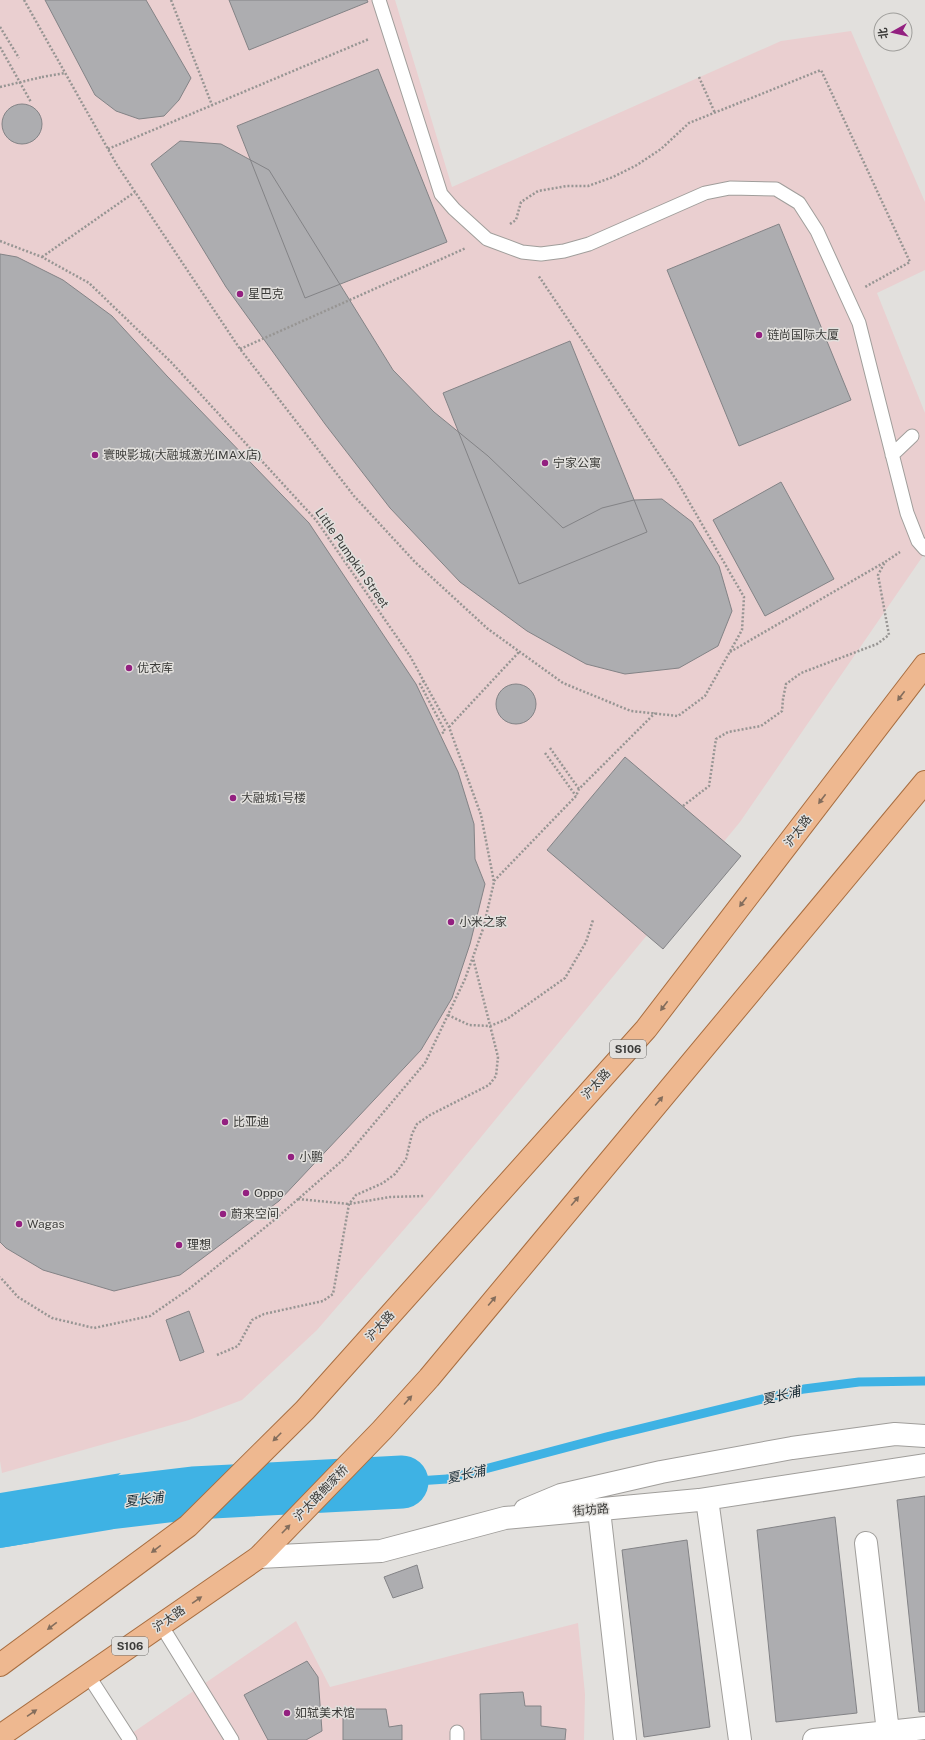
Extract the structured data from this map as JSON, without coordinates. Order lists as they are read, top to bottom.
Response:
{
  "streets": {
    "main road": ["沪太路", "S106", "沪太路鲍家桥"],
    "street": ["街坊路"],
    "path": ["Little Pumpkin Street"]
  },
  "crossings": [
    ["沪太路", "沪太路鲍家桥"],
    ["沪太路", "街坊路"],
    ["沪太路鲍家桥", "街坊路"]
  ],
  "one_way": ["沪太路鲍家桥"],
  "water": ["夏长浦"],
  "places": [
    "星巴克",
    "链尚国际大厦",
    "寰映影城(大融城激光IMAX店)",
    "宁家公寓",
    "优衣库",
    "大融城1号楼",
    "小米之家",
    "比亚迪",
    "小鹏",
    "Oppo",
    "蔚来空间",
    "Wagas",
    "理想",
    "如轼美术馆"
  ],
  "north": "left"
}
